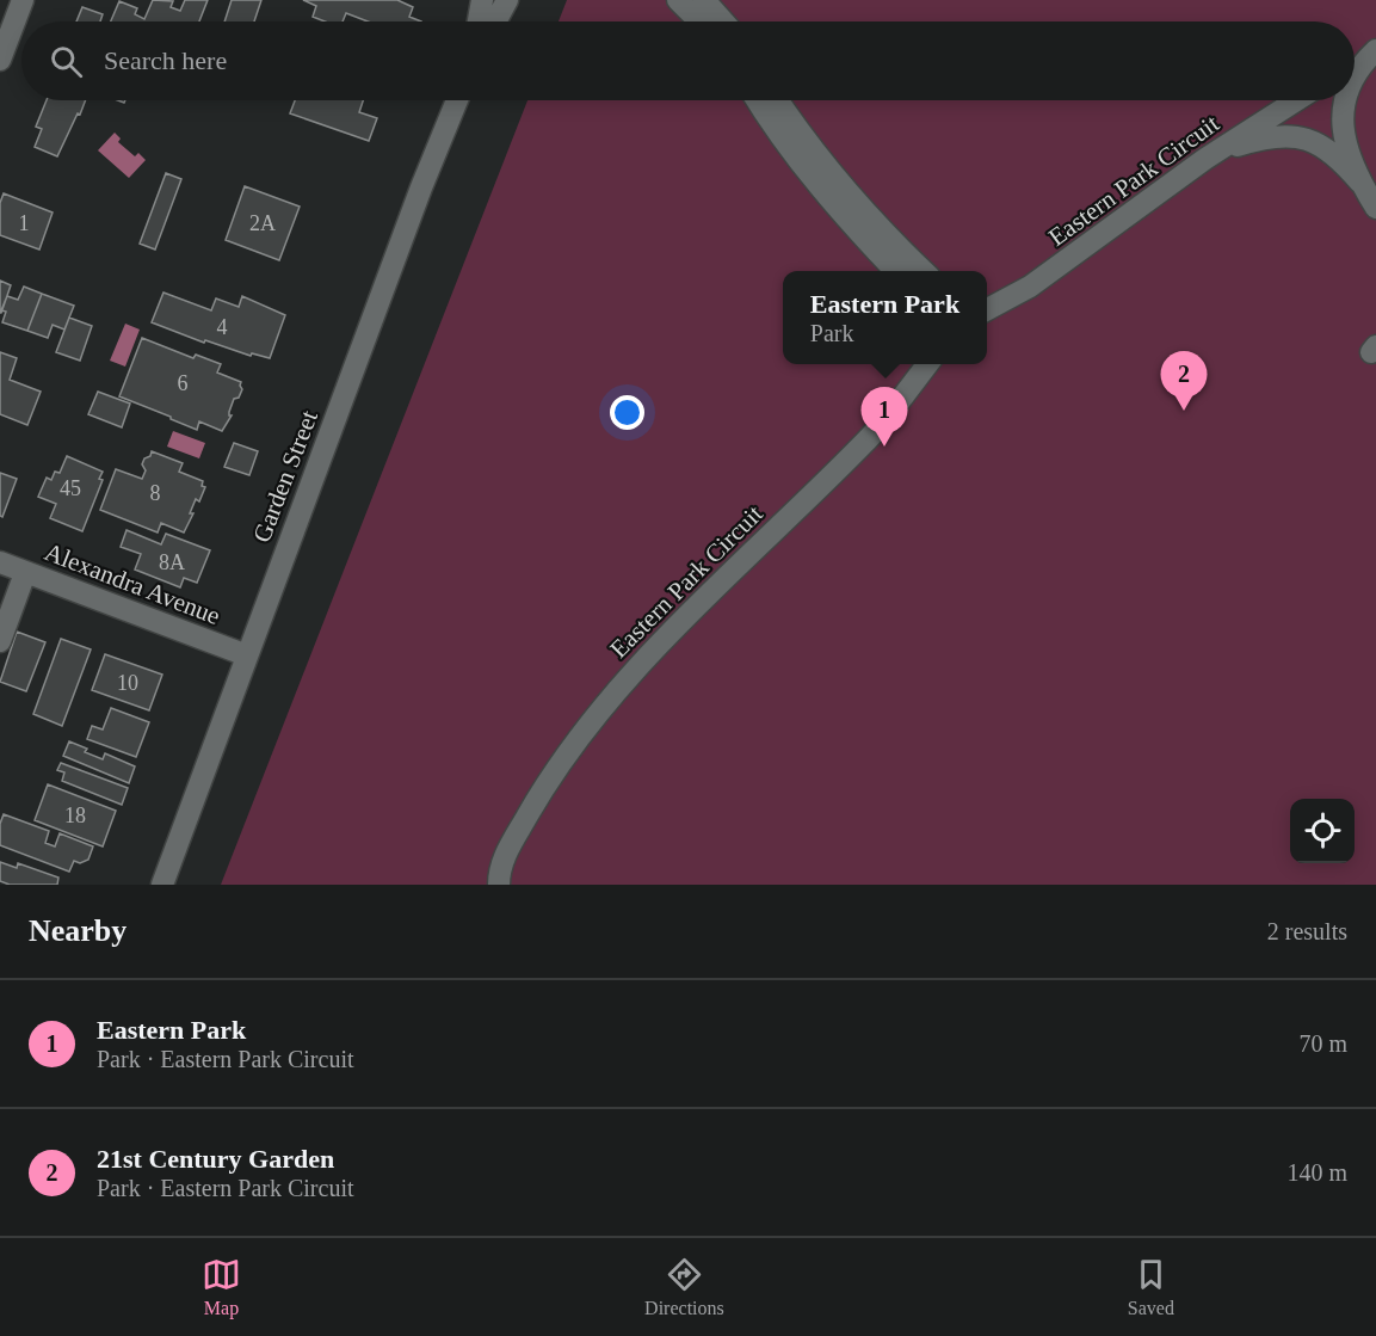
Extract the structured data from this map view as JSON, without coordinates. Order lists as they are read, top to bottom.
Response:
{
  "streets": {
    "street": ["Eastern Park Circuit", "Garden Street", "Alexandra Avenue"]
  },
  "crossings": [
    ["Garden Street", "Alexandra Avenue"]
  ],
  "house_numbers": [
    "1",
    "2A",
    "4",
    "6",
    "45",
    "8",
    "8A",
    "10",
    "18"
  ],
  "page": {
    "search": "Search here",
    "popup": ["Eastern Park", "Park"],
    "pins": ["2", "1"],
    "heading": ["Nearby", "2 results"],
    "list": [
      {
        "mark": "1",
        "name": "Eastern Park",
        "note": "Park · Eastern Park Circuit",
        "value": "70 m"
      },
      {
        "mark": "2",
        "name": "21st Century Garden",
        "note": "Park · Eastern Park Circuit",
        "value": "140 m"
      }
    ],
    "nav": ["Map", "Directions", "Saved"]
  }
}
